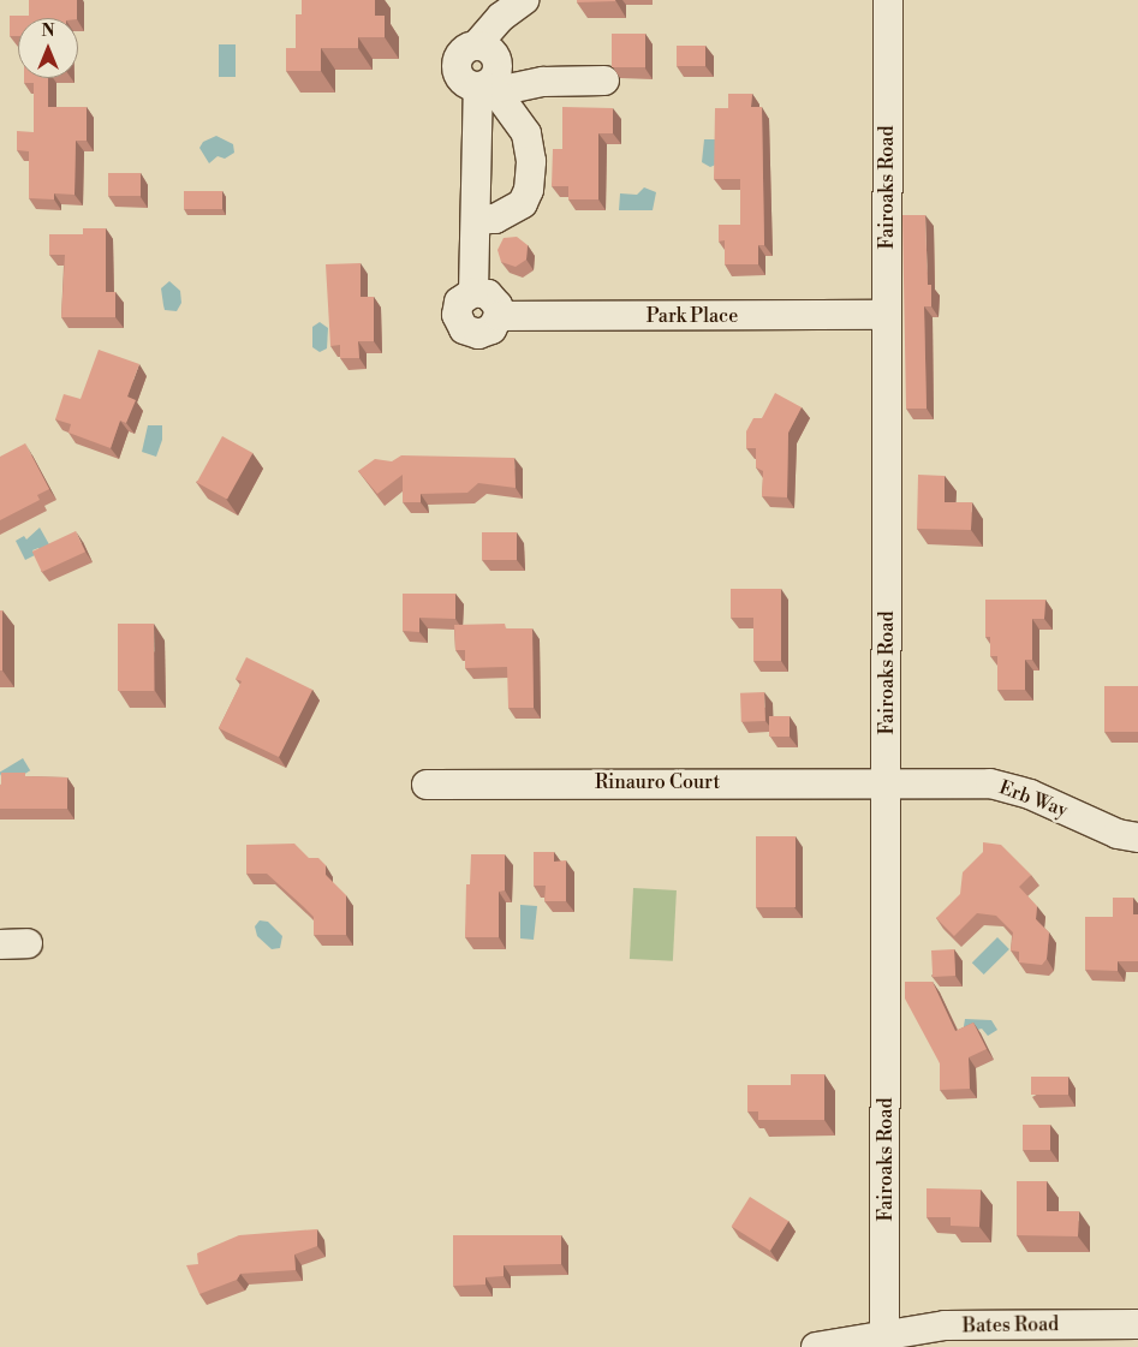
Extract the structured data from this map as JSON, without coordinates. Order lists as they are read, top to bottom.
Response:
{
  "streets": {
    "street": [
      "Fairoaks Road",
      "Park Place",
      "Rinauro Court",
      "Erb Way",
      "Bates Road"
    ]
  },
  "crossings": [
    ["Fairoaks Road", "Park Place"],
    ["Fairoaks Road", "Rinauro Court"],
    ["Fairoaks Road", "Erb Way"],
    ["Fairoaks Road", "Bates Road"],
    ["Rinauro Court", "Erb Way"]
  ],
  "north": "top"
}
